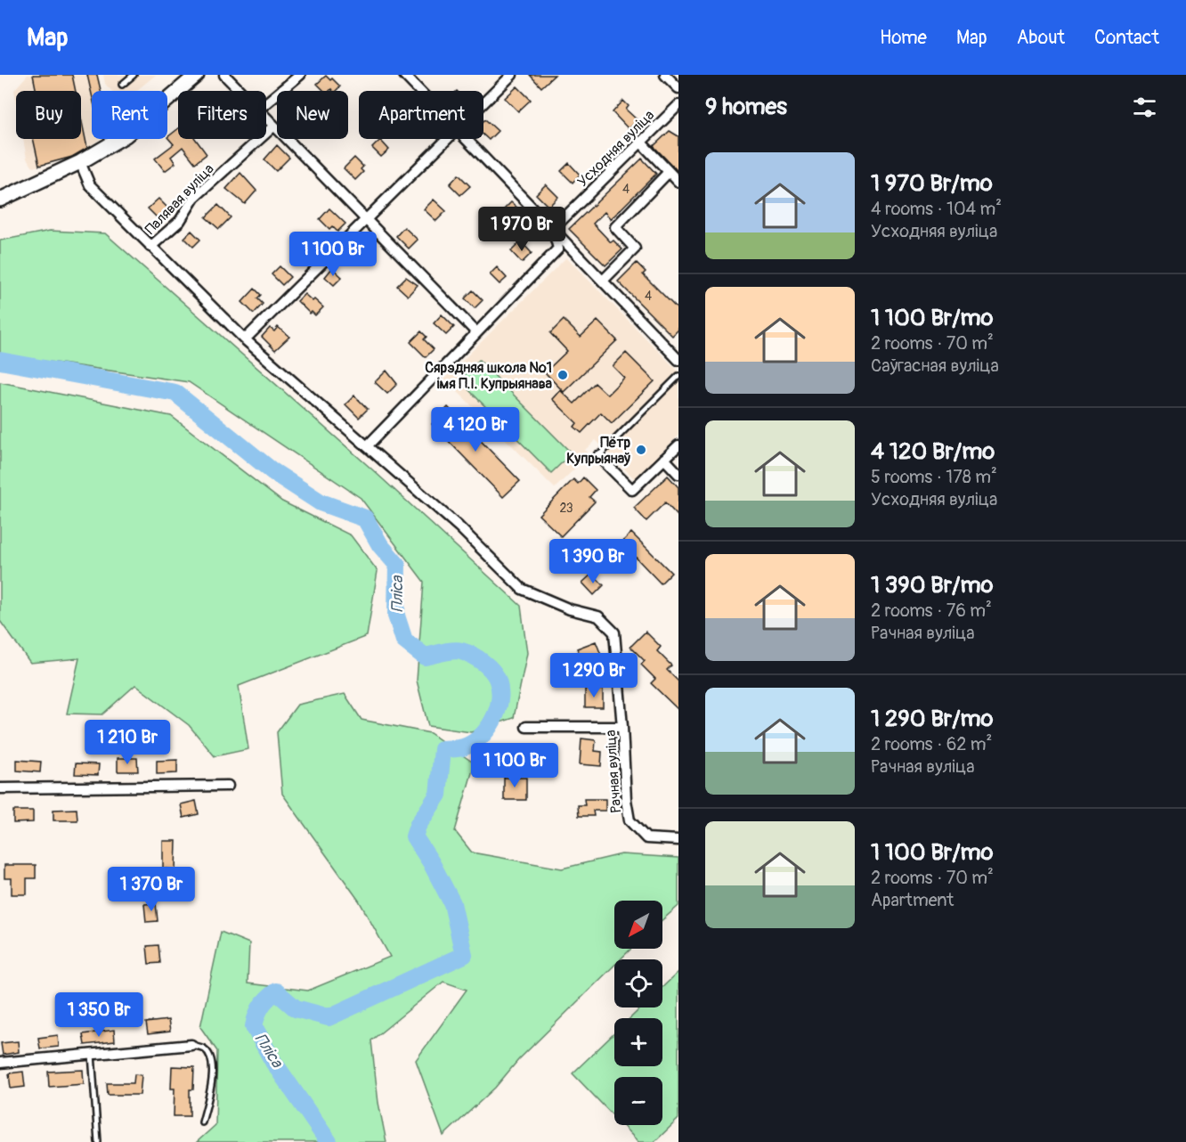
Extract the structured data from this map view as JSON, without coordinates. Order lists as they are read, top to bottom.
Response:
{
  "streets": {
    "street": ["Усходняя вуліца", "Палявая вуліца", "Рачная вуліца"]
  },
  "water": ["Пліса"],
  "places": ["Сярэдняя школа №1 імя П.І. Купрыянава", "Пётр Купрыянаў"],
  "house_numbers": ["4", "4", "23"],
  "north": "bottom left",
  "page": {
    "header": "Map",
    "nav": [
      "Home",
      "Map",
      "About",
      "Contact"
    ],
    "heading": "9 homes",
    "chip": [
      "Buy",
      "Rent",
      "Filters",
      "New",
      "Apartment"
    ],
    "list": [
      {
        "name": "1 970 Br/mo",
        "note": "4 rooms · 104 m² · Усходняя вуліца"
      },
      {
        "name": "1 100 Br/mo",
        "note": "2 rooms · 70 m² · Саўгасная вуліца"
      },
      {
        "name": "4 120 Br/mo",
        "note": "5 rooms · 178 m² · Усходняя вуліца"
      },
      {
        "name": "1 390 Br/mo",
        "note": "2 rooms · 76 m² · Рачная вуліца"
      },
      {
        "name": "1 290 Br/mo",
        "note": "2 rooms · 62 m² · Рачная вуліца"
      },
      {
        "name": "1 100 Br/mo",
        "note": "2 rooms · 70 m² · Apartment"
      }
    ],
    "price": [
      "1 970 Br",
      "1 100 Br",
      "4 120 Br",
      "1 390 Br",
      "1 290 Br",
      "1 210 Br",
      "1 100 Br",
      "1 370 Br",
      "1 350 Br"
    ],
    "map_buttons": ["+", "−"]
  }
}
